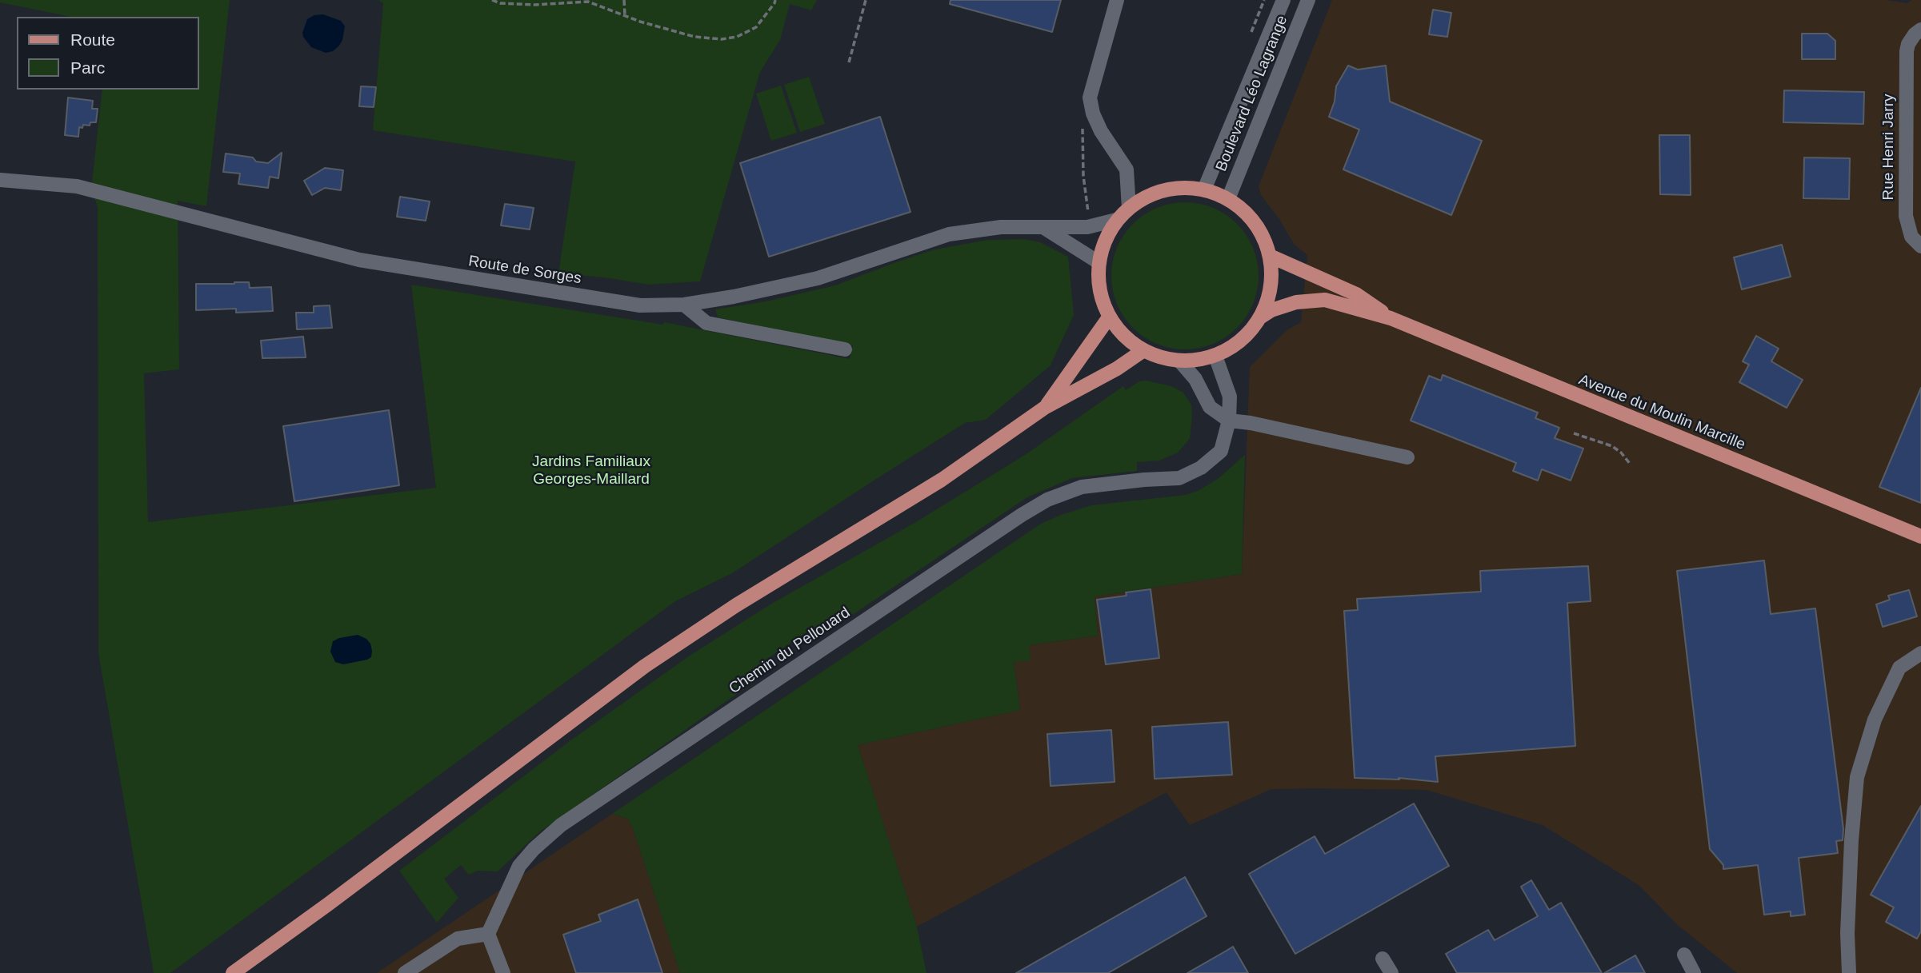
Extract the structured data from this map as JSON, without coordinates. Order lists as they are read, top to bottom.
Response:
{
  "streets": {
    "main road": ["Avenue du Moulin Marcille"],
    "street": [
      "Boulevard Léo Lagrange",
      "Rue Henri Jarry",
      "Route de Sorges",
      "Chemin du Pellouard"
    ]
  },
  "crossings": [
    ["Boulevard Léo Lagrange", "Route de Sorges"],
    ["Boulevard Léo Lagrange", "Avenue du Moulin Marcille"],
    ["Boulevard Léo Lagrange", "Chemin du Pellouard"],
    ["Route de Sorges", "Avenue du Moulin Marcille"],
    ["Route de Sorges", "Chemin du Pellouard"],
    ["Avenue du Moulin Marcille", "Chemin du Pellouard"]
  ],
  "parks": ["Jardins Familiaux Georges-Maillard"],
  "legend": ["Route", "Parc"]
}
